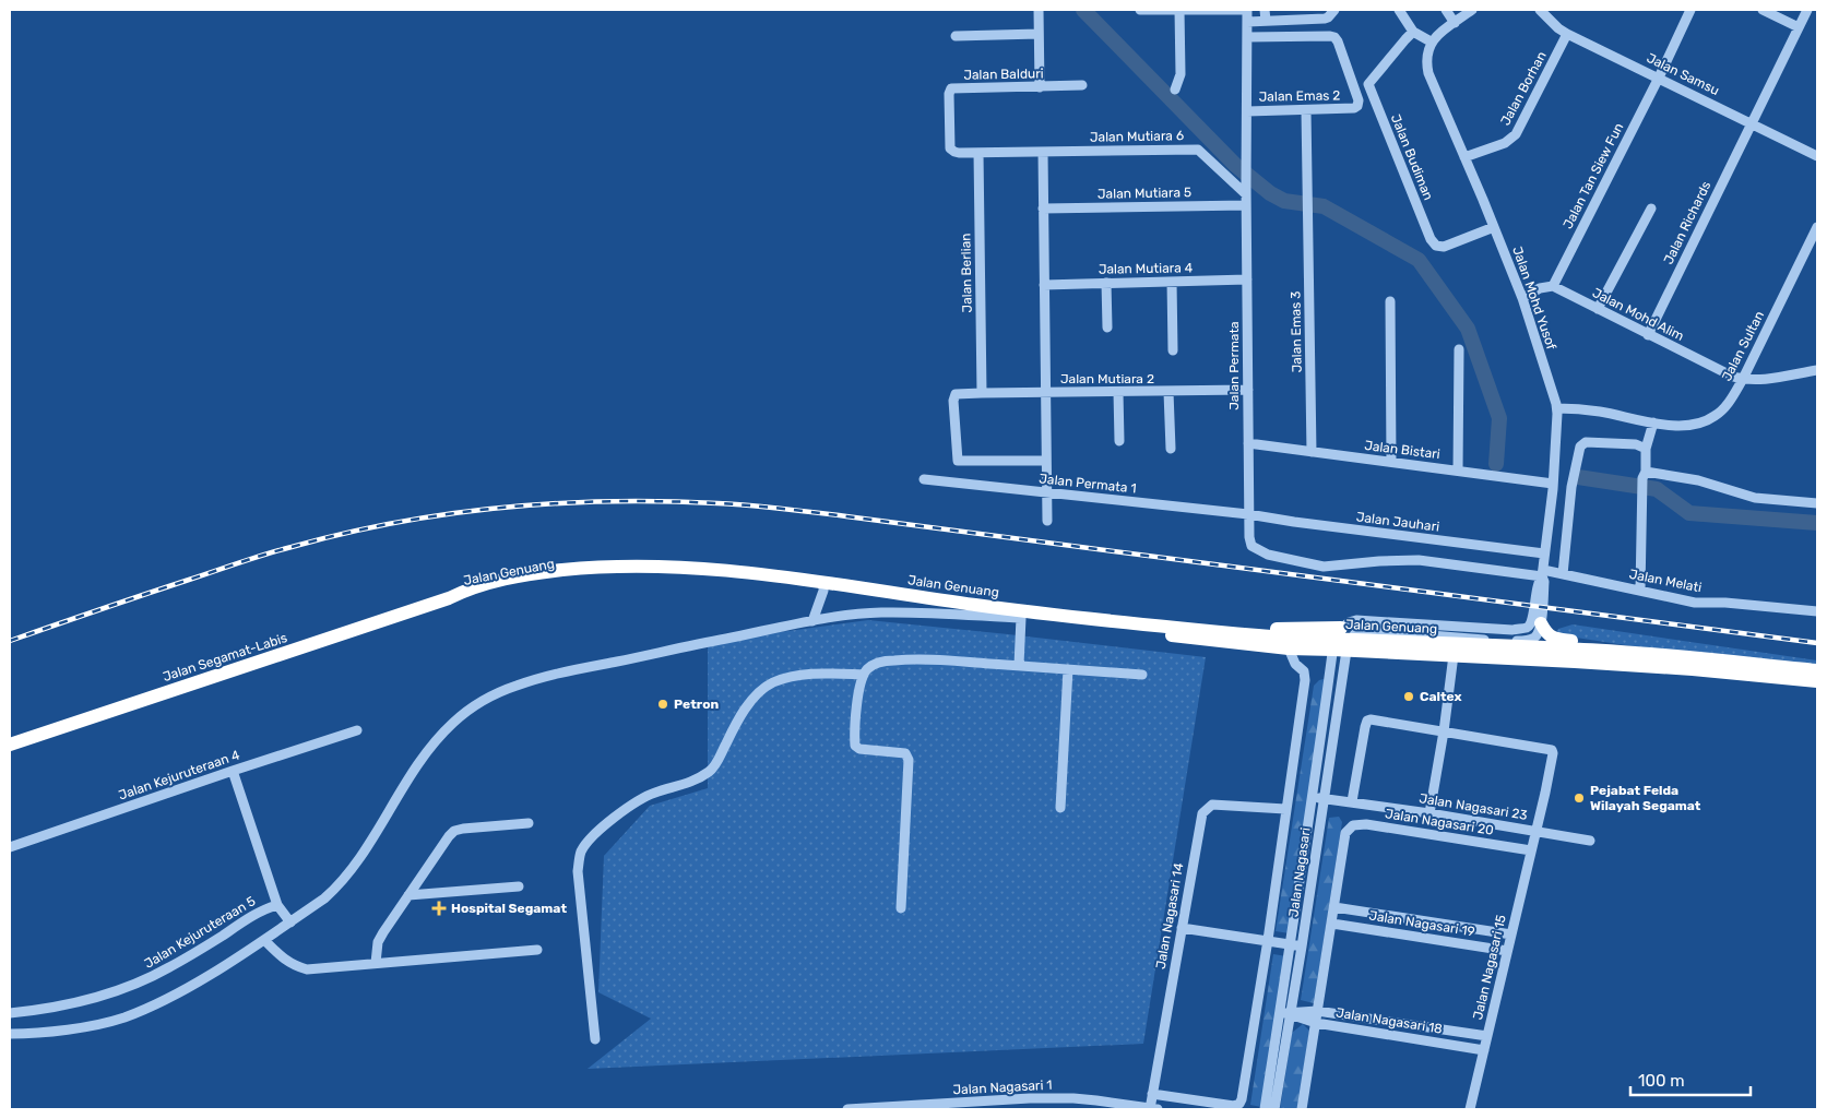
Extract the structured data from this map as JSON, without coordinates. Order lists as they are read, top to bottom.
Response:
{
  "streets": {
    "highway": ["Jalan Genuang", "Jalan Segamat-Labis"],
    "street": [
      "Jalan Balduri",
      "Jalan Samsu",
      "Jalan Borhan",
      "Jalan Emas 2",
      "Jalan Mutiara 6",
      "Jalan Budiman",
      "Jalan Tan Siew Fun",
      "Jalan Mutiara 5",
      "Jalan Richards",
      "Jalan Mutiara 4",
      "Jalan Berlian",
      "Jalan Mohd Yusof",
      "Jalan Mohd Alim",
      "Jalan Emas 3",
      "Jalan Sultan",
      "Jalan Permata",
      "Jalan Mutiara 2",
      "Jalan Bistari",
      "Jalan Permata 1",
      "Jalan Jauhari",
      "Jalan Melati",
      "Jalan Kejuruteraan 4",
      "Jalan Nagasari 23",
      "Jalan Nagasari 20",
      "Jalan Nagasari",
      "Jalan Nagasari 14",
      "Jalan Nagasari 19",
      "Jalan Kejuruteraan 5",
      "Jalan Nagasari 15",
      "Jalan Nagasari 18",
      "Jalan Nagasari 1"
    ]
  },
  "crossings": [
    ["Jalan Balduri", "Jalan Mutiara 6"],
    ["Jalan Balduri", "Jalan Berlian"],
    ["Jalan Samsu", "Jalan Borhan"],
    ["Jalan Samsu", "Jalan Tan Siew Fun"],
    ["Jalan Samsu", "Jalan Richards"],
    ["Jalan Borhan", "Jalan Mohd Yusof"],
    ["Jalan Emas 2", "Jalan Emas 3"],
    ["Jalan Emas 2", "Jalan Permata"],
    ["Jalan Mutiara 6", "Jalan Berlian"],
    ["Jalan Mutiara 6", "Jalan Permata"],
    ["Jalan Budiman", "Jalan Mohd Yusof"],
    ["Jalan Tan Siew Fun", "Jalan Mohd Alim"],
    ["Jalan Mutiara 5", "Jalan Permata"],
    ["Jalan Richards", "Jalan Mohd Alim"],
    ["Jalan Mutiara 4", "Jalan Permata"],
    ["Jalan Mohd Yusof", "Jalan Sultan"],
    ["Jalan Mohd Yusof", "Jalan Bistari"],
    ["Jalan Mohd Yusof", "Jalan Jauhari"],
    ["Jalan Mohd Yusof", "Jalan Melati"],
    ["Jalan Mohd Alim", "Jalan Sultan"],
    ["Jalan Emas 3", "Jalan Bistari"],
    ["Jalan Permata", "Jalan Mutiara 2"],
    ["Jalan Permata", "Jalan Bistari"],
    ["Jalan Permata", "Jalan Permata 1"],
    ["Jalan Permata", "Jalan Jauhari"],
    ["Jalan Permata", "Jalan Melati"],
    ["Jalan Permata 1", "Jalan Jauhari"],
    ["Jalan Genuang", "Jalan Segamat-Labis"],
    ["Jalan Genuang", "Jalan Nagasari"],
    ["Jalan Nagasari 23", "Jalan Nagasari"],
    ["Jalan Nagasari 23", "Jalan Nagasari 15"],
    ["Jalan Nagasari 20", "Jalan Nagasari 15"],
    ["Jalan Nagasari", "Jalan Nagasari 14"],
    ["Jalan Nagasari", "Jalan Nagasari 18"],
    ["Jalan Nagasari 14", "Jalan Nagasari 1"],
    ["Jalan Nagasari 19", "Jalan Nagasari 15"],
    ["Jalan Nagasari 15", "Jalan Nagasari 18"]
  ],
  "places": {
    "other": ["Caltex", "Petron", "Pejabat Felda Wilayah Segamat"],
    "health": ["Hospital Segamat"]
  },
  "scale_bar": "100 m"
}
